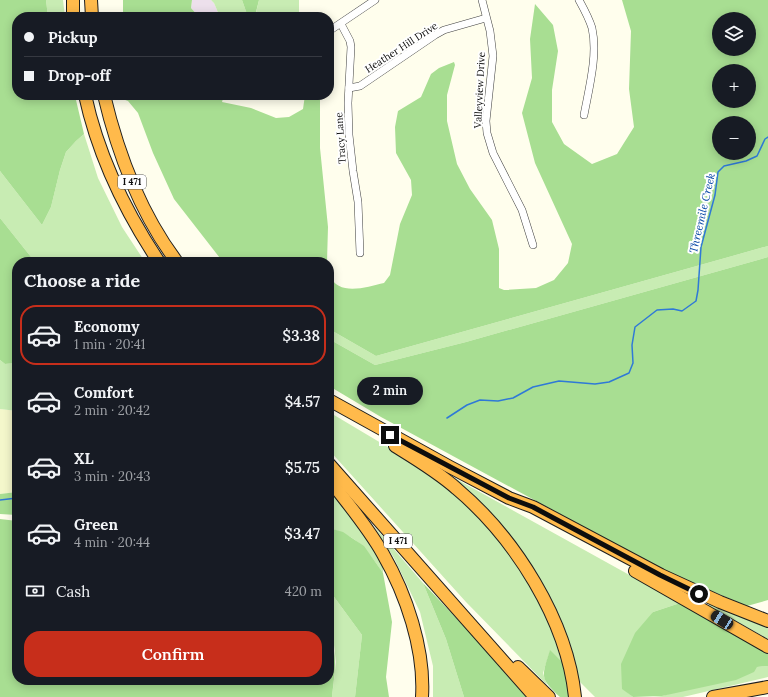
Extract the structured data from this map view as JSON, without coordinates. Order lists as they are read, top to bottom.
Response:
{
  "streets": {
    "highway": ["I 471"],
    "street": ["Heather Hill Drive", "Valleyview Drive", "Tracy Lane"]
  },
  "crossings": [
    ["Heather Hill Drive", "Valleyview Drive"],
    ["Heather Hill Drive", "Tracy Lane"]
  ],
  "water": ["Threemile Creek"],
  "page": {
    "map_buttons": ["+", "−"],
    "banner": ["Pickup", "Drop-off"],
    "heading": "Choose a ride",
    "list": [
      {
        "name": "Economy",
        "note": "1 min · 20:41",
        "value": "$3.38"
      },
      {
        "name": "Comfort",
        "note": "2 min · 20:42",
        "value": "$4.57"
      },
      {
        "name": "XL",
        "note": "3 min · 20:43",
        "value": "$5.75"
      },
      {
        "name": "Green",
        "note": "4 min · 20:44",
        "value": "$3.47"
      }
    ],
    "bubble": "2 min",
    "pay": ["Cash", "420 m"],
    "buttons": "Confirm"
  }
}
